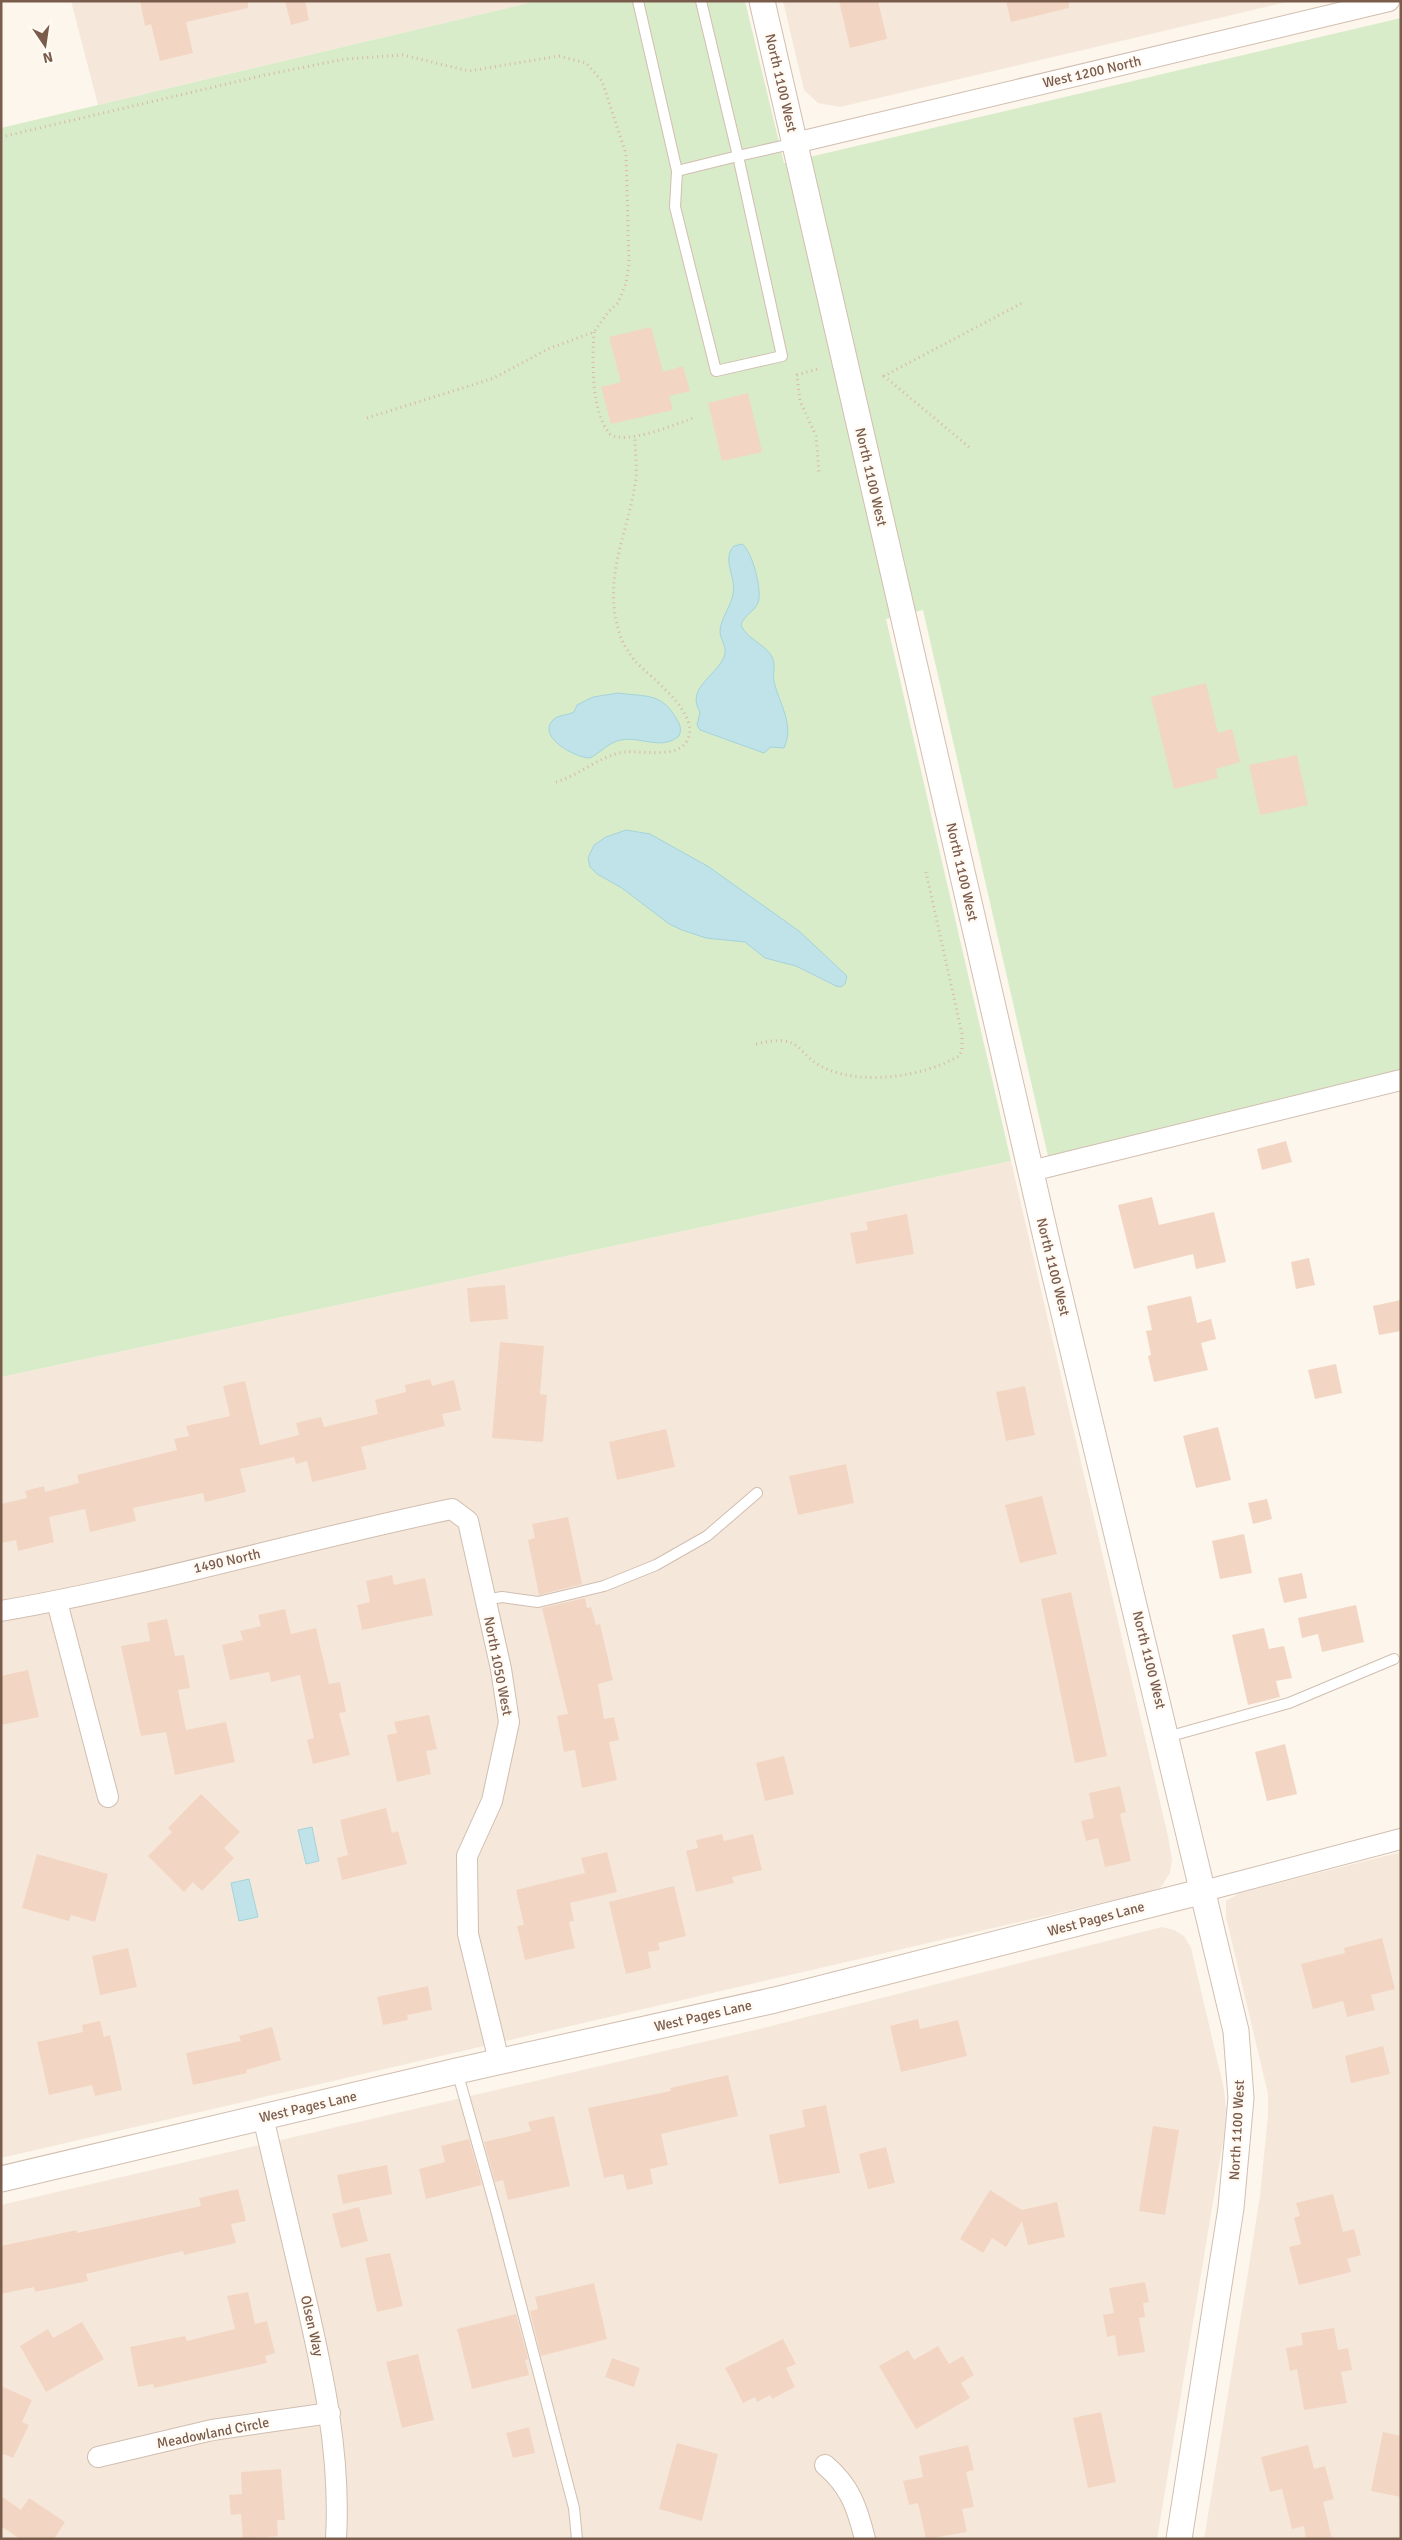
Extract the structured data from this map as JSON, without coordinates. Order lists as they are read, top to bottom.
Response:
{
  "streets": {
    "street": [
      "West 1200 North",
      "North 1100 West",
      "1490 North",
      "North 1050 West",
      "West Pages Lane",
      "Olsen Way",
      "Meadowland Circle"
    ]
  },
  "crossings": [
    ["West 1200 North", "North 1100 West"],
    ["North 1100 West", "West Pages Lane"],
    ["1490 North", "North 1050 West"],
    ["North 1050 West", "West Pages Lane"],
    ["West Pages Lane", "Olsen Way"],
    ["Olsen Way", "Meadowland Circle"]
  ],
  "north": "bottom"
}
